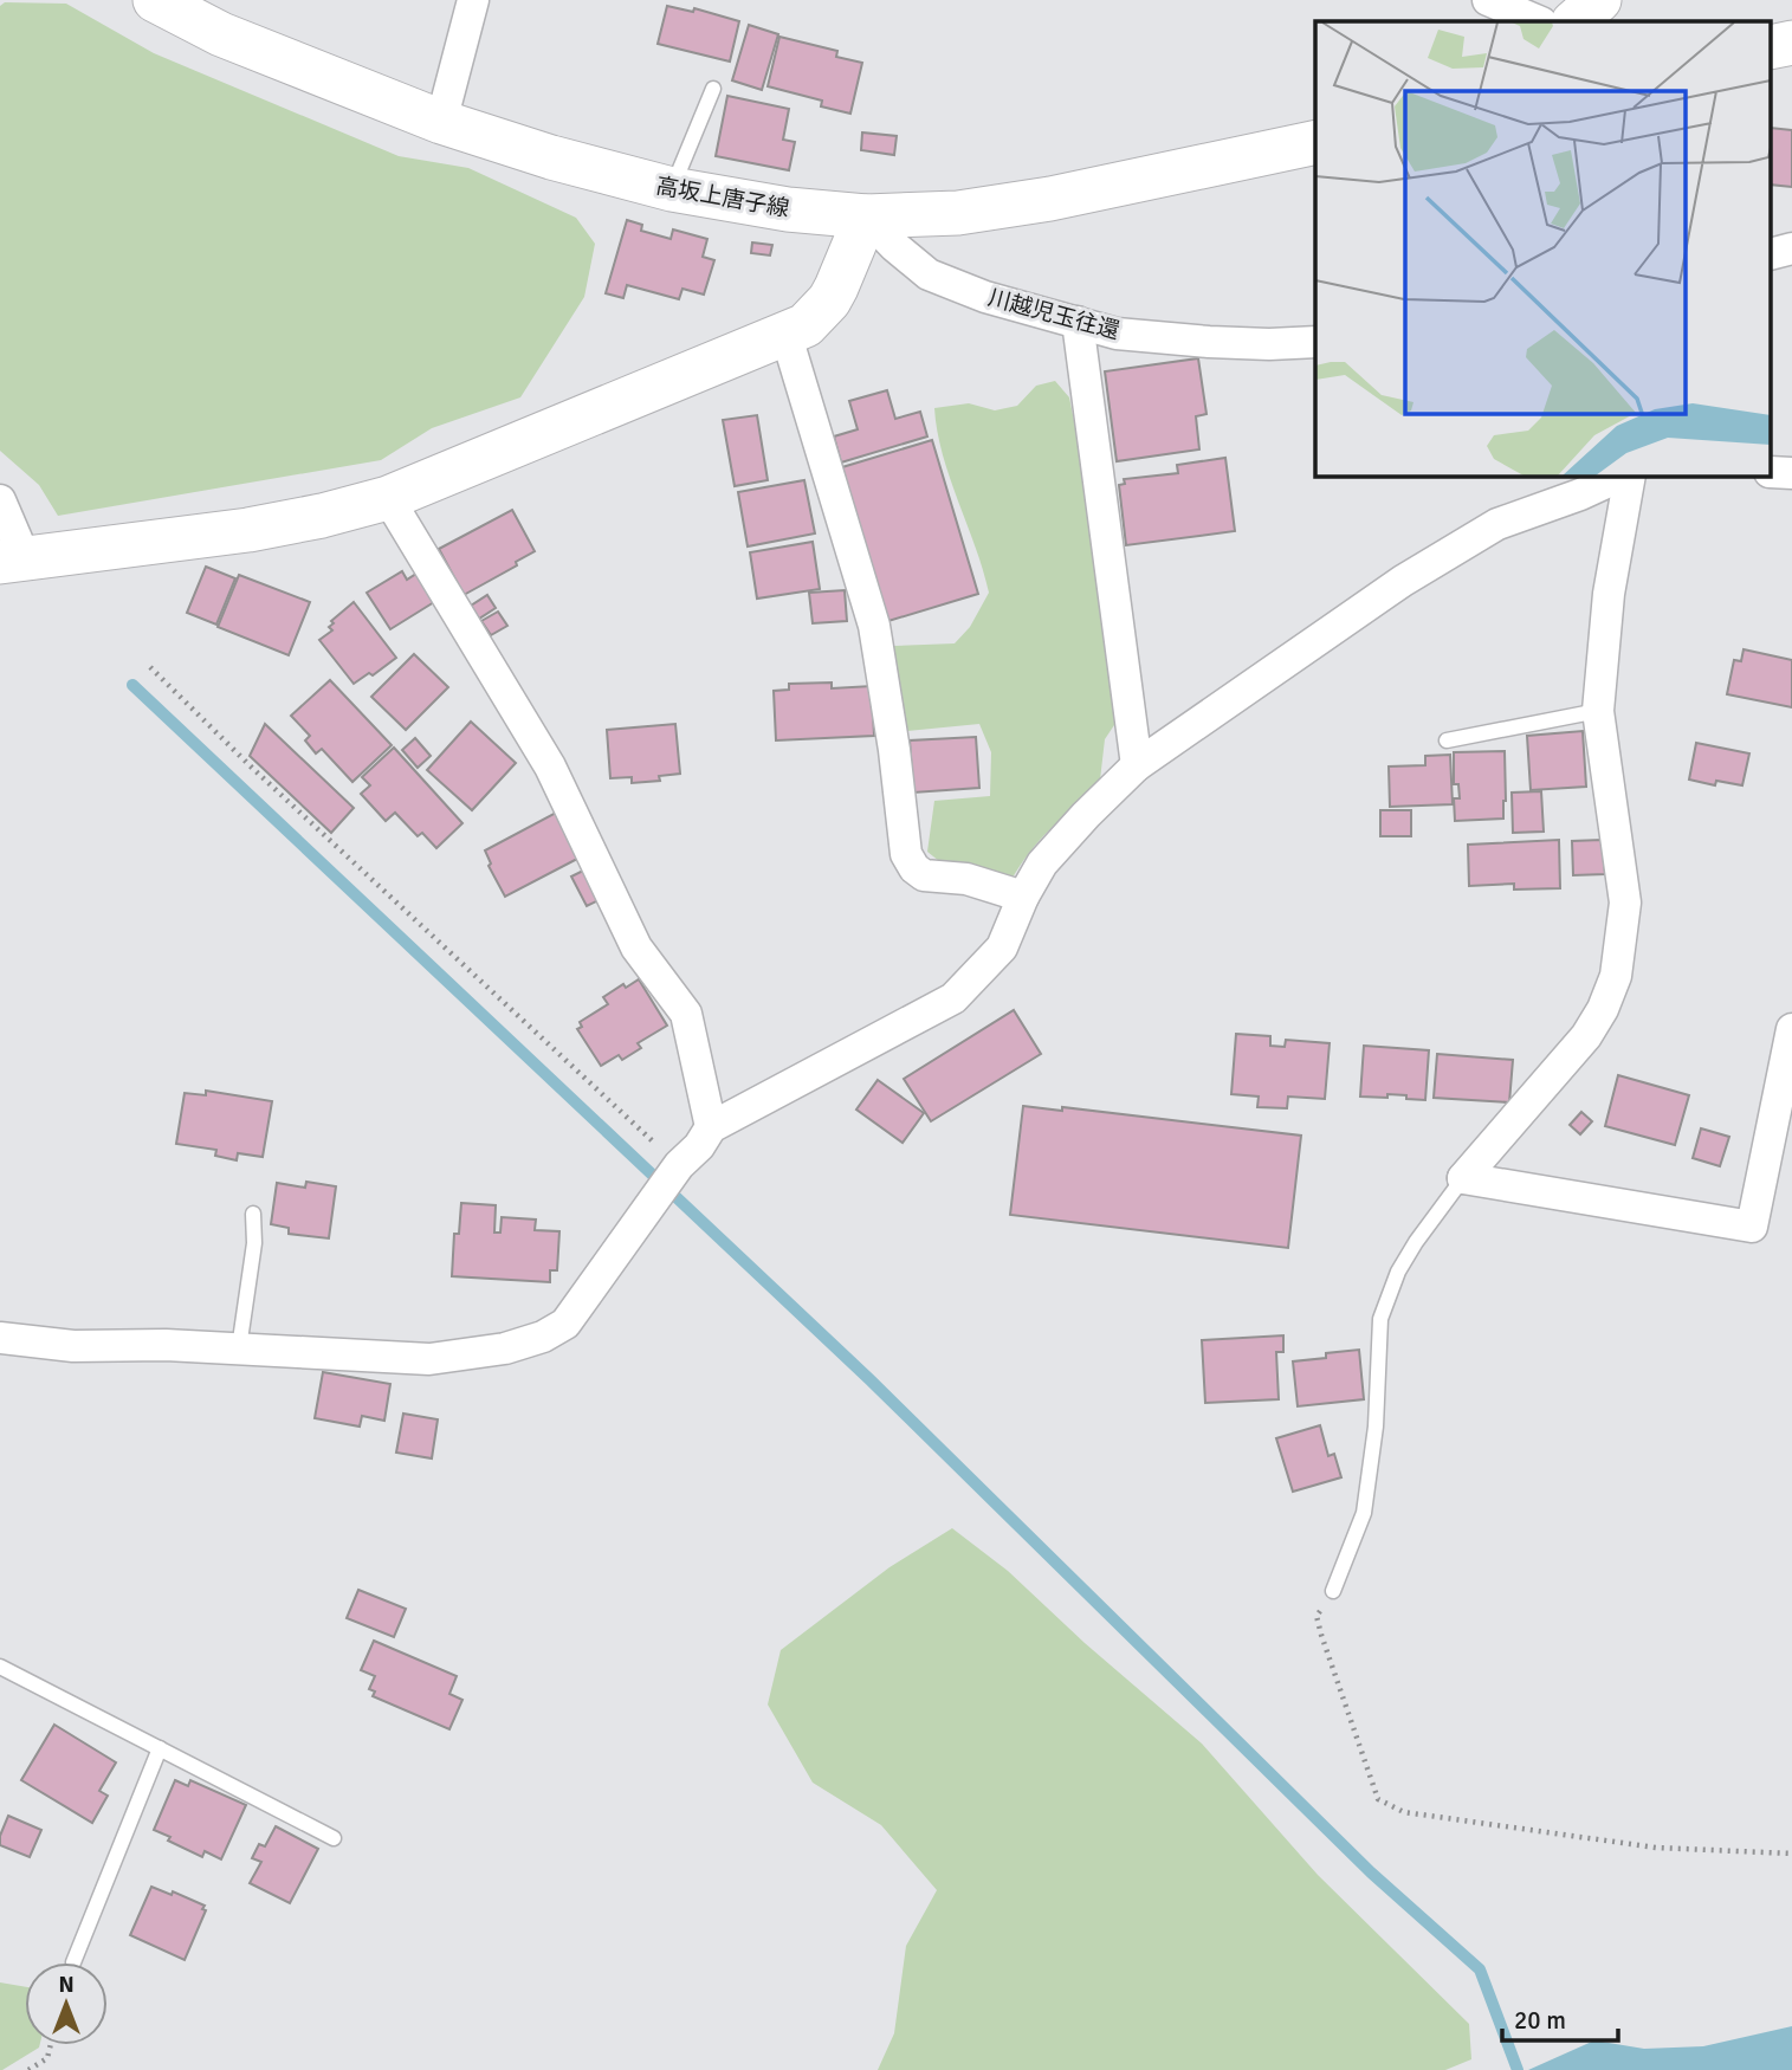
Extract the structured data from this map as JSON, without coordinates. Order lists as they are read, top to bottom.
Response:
{
  "streets": {
    "main road": ["高坂上唐子線"],
    "street": ["川越児玉往還"]
  },
  "crossings": [
    ["高坂上唐子線", "川越児玉往還"]
  ],
  "scale_bar": "20 m",
  "north": "top"
}
